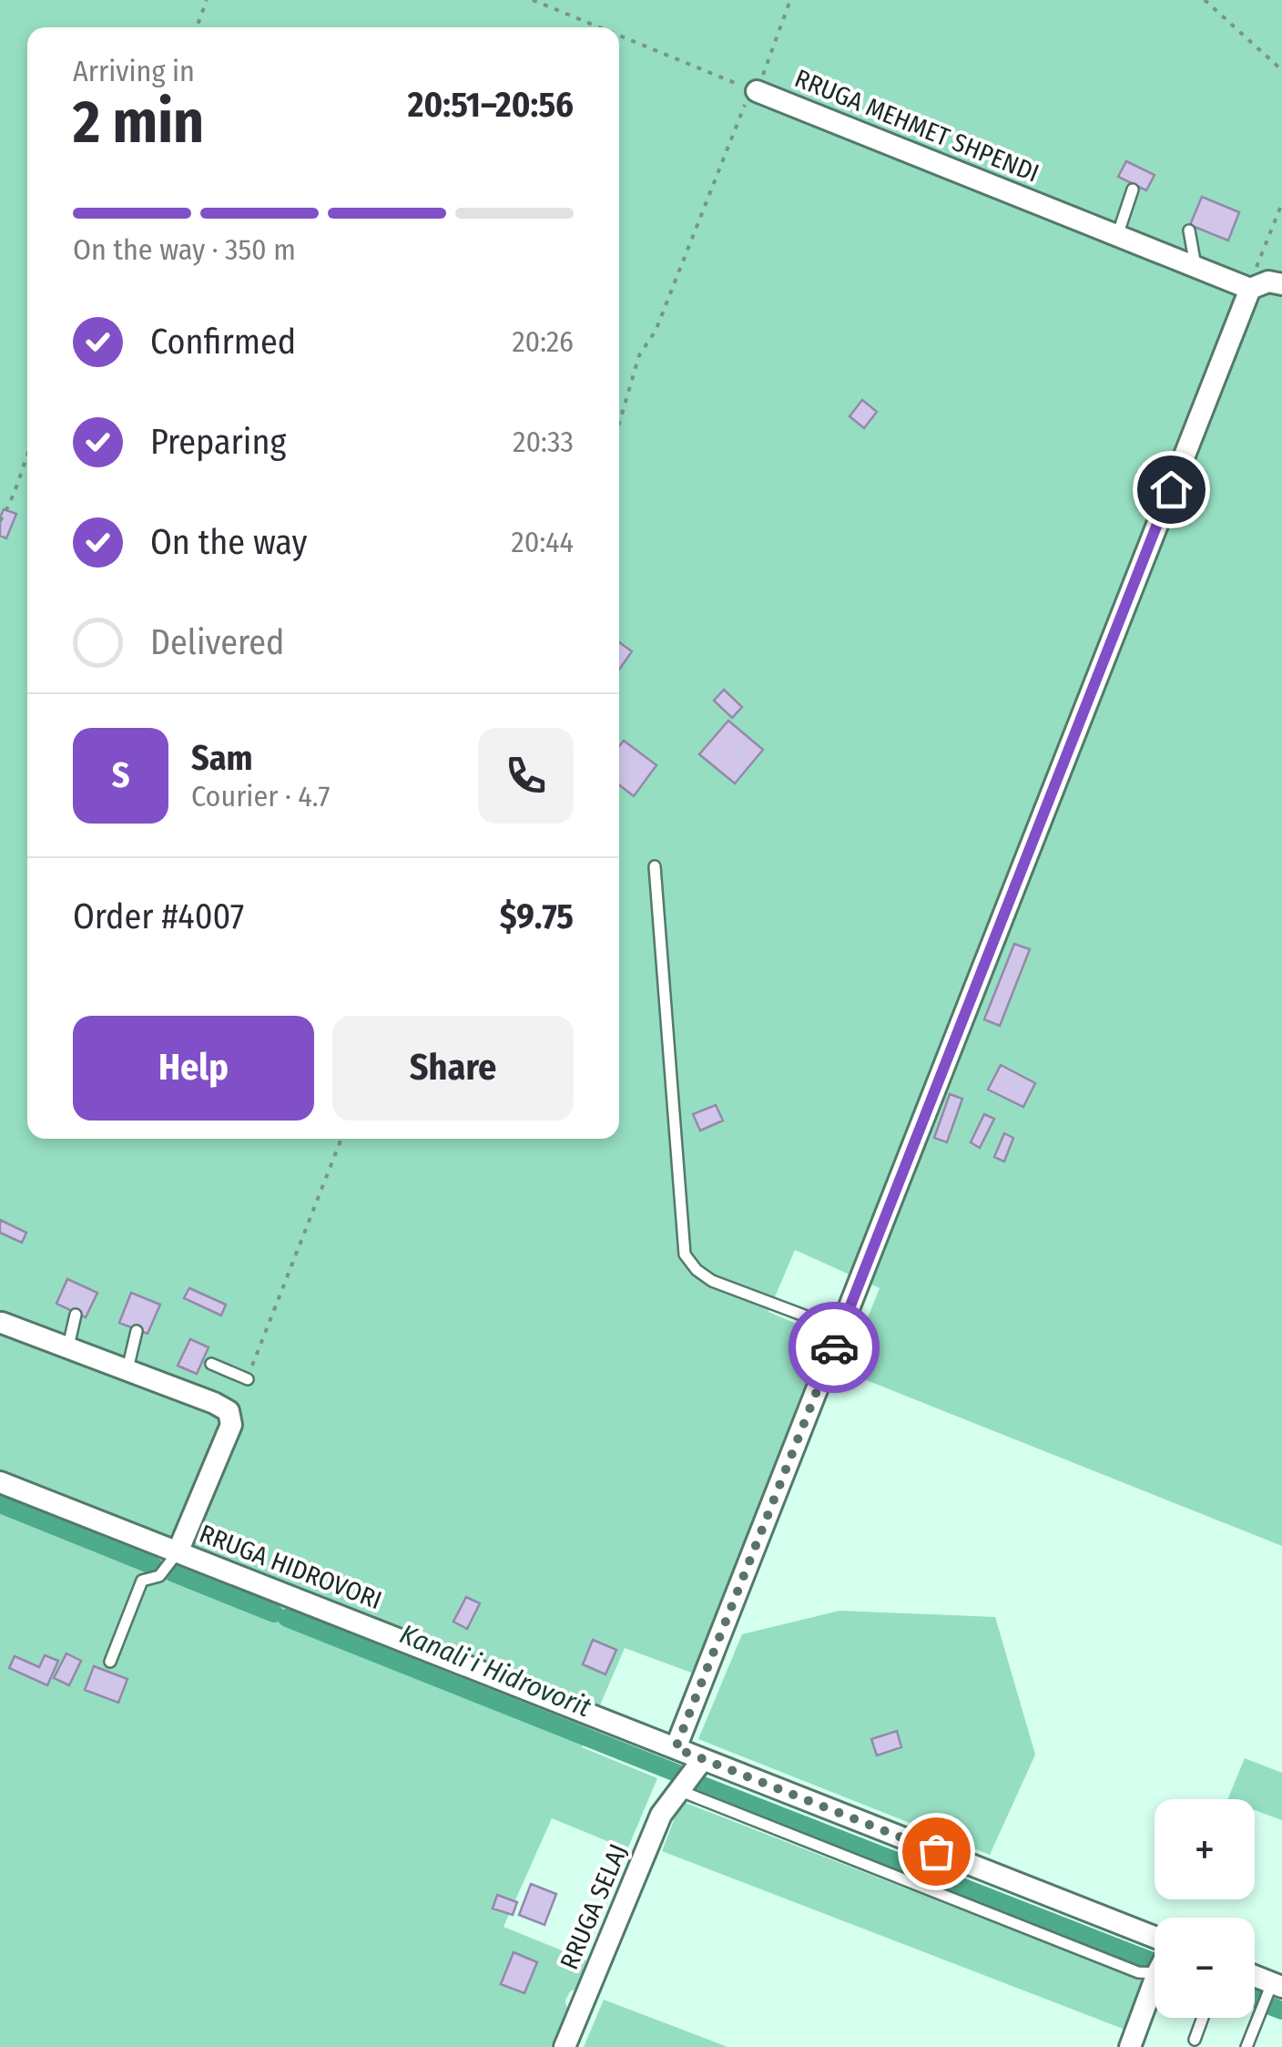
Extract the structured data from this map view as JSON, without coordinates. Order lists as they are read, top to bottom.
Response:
{
  "streets": {
    "street": ["RRUGA MEHMET SHPENDI", "RRUGA HIDROVORI", "RRUGA SELAJ"]
  },
  "crossings": [
    ["RRUGA HIDROVORI", "RRUGA SELAJ"]
  ],
  "water": ["Kanali i Hidrovorit"],
  "page": {
    "heading": ["2 min", "Arriving in", "20:51–20:56"],
    "panel": [
      "Sam",
      "Courier · 4.7",
      "Order #4007",
      "$9.75"
    ],
    "bar": "On the way · 350 m",
    "list": [
      ["Confirmed", "20:26"],
      ["Preparing", "20:33"],
      ["On the way", "20:44"],
      "Delivered"
    ],
    "round": "S",
    "buttons": ["Help", "Share"],
    "map_buttons": ["+", "−"]
  }
}
